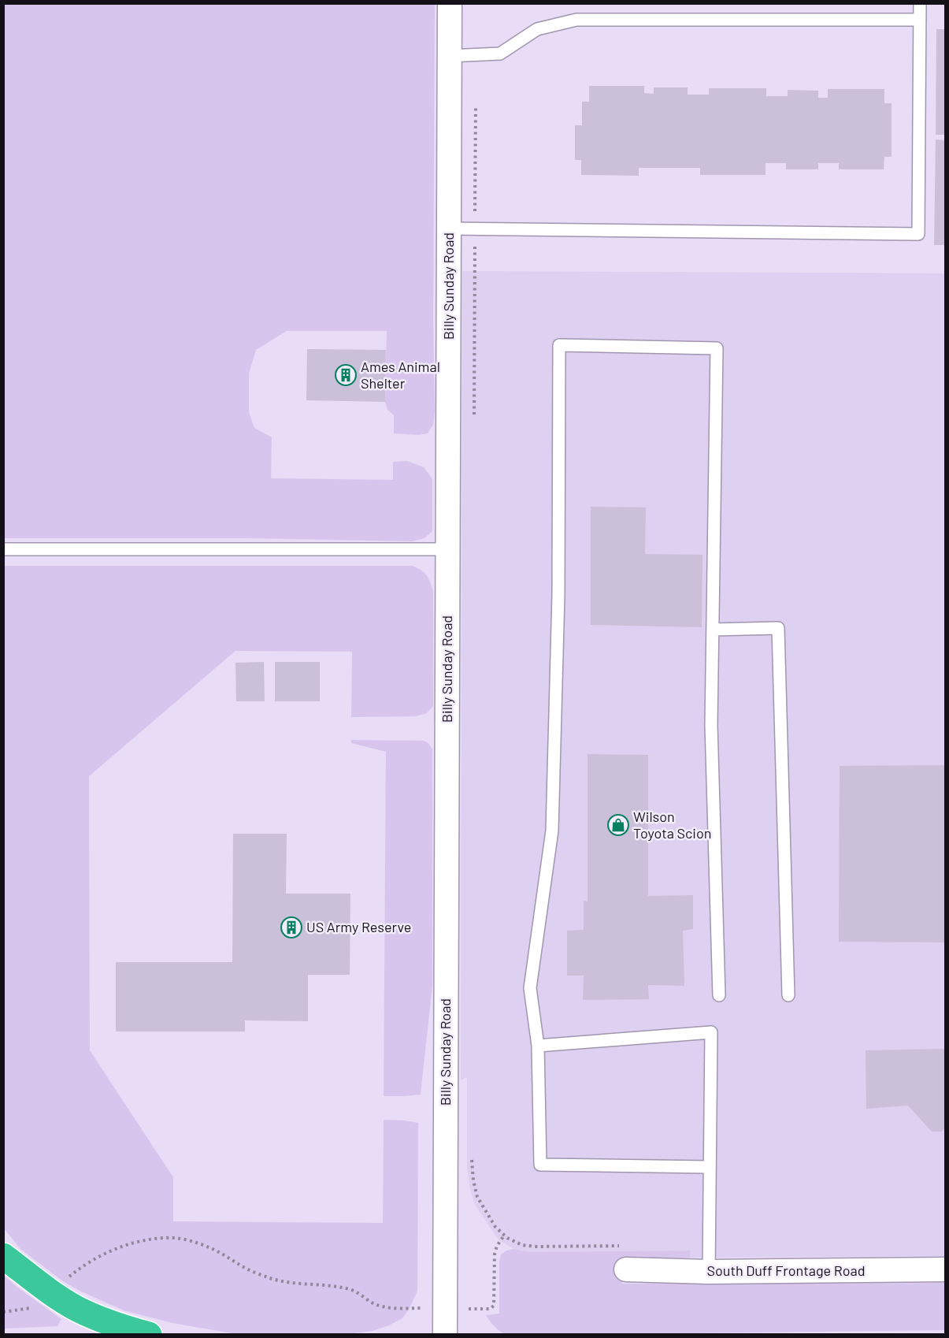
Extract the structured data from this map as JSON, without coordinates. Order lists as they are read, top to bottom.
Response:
{
  "streets": {
    "street": ["Billy Sunday Road", "South Duff Frontage Road"]
  },
  "places": {
    "building": ["Ames Animal Shelter", "US Army Reserve"],
    "shop": ["Wilson Toyota Scion"]
  }
}
